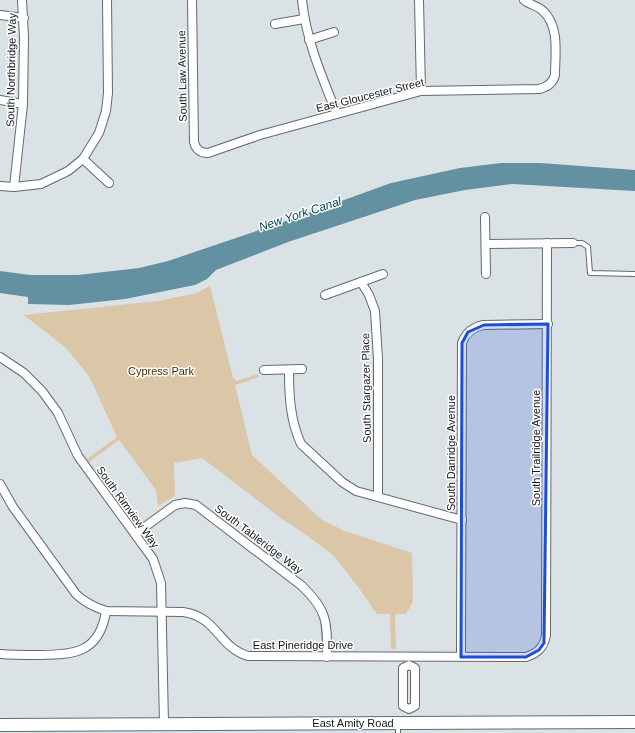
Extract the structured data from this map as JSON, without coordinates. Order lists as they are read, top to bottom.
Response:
{
  "streets": {
    "street": [
      "South Northbridge Way",
      "South Law Avenue",
      "East Gloucester Street",
      "South Stargazer Place",
      "South Trailridge Avenue",
      "South Danridge Avenue",
      "South Rimview Way",
      "South Tableridge Way",
      "East Pineridge Drive",
      "East Amity Road"
    ]
  },
  "crossings": [
    ["South Law Avenue", "East Gloucester Street"],
    ["South Trailridge Avenue", "South Danridge Avenue"],
    ["South Trailridge Avenue", "East Pineridge Drive"],
    ["South Danridge Avenue", "East Pineridge Drive"],
    ["South Rimview Way", "South Tableridge Way"],
    ["South Rimview Way", "East Pineridge Drive"],
    ["South Rimview Way", "East Amity Road"],
    ["South Tableridge Way", "East Pineridge Drive"]
  ],
  "water": ["New York Canal"],
  "parks": ["Cypress Park"]
}
